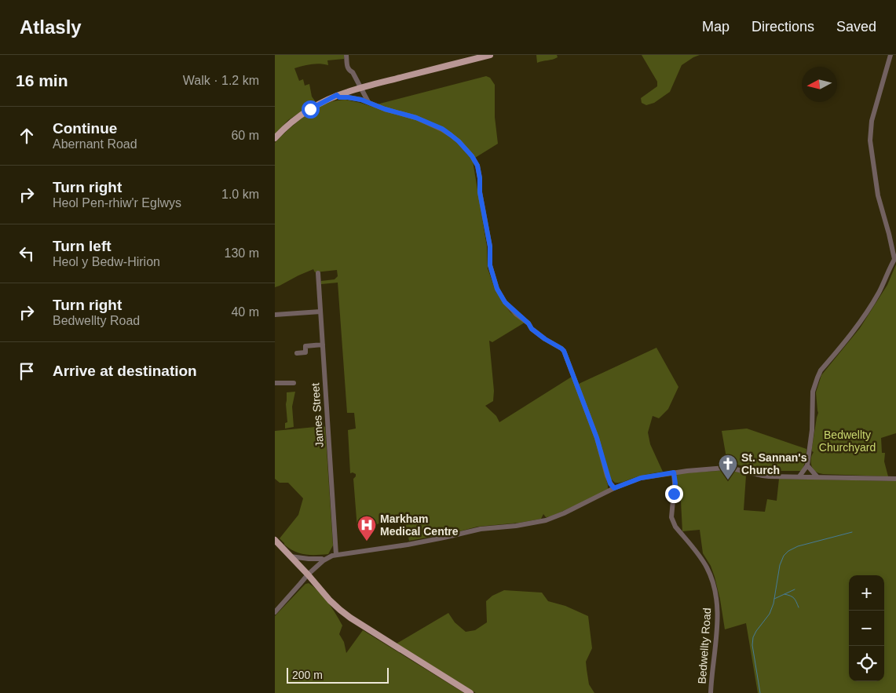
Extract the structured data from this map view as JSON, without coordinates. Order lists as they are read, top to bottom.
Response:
{
  "streets": {
    "street": ["James Street", "Bedwellty Road"]
  },
  "parks": ["Bedwellty Churchyard"],
  "places": {
    "church": ["St. Sannan's Church"],
    "hospital": ["Markham Medical Centre"]
  },
  "scale_bar": "200 m",
  "north": "left",
  "page": {
    "header": "Atlasly",
    "nav": ["Map", "Directions", "Saved"],
    "heading": ["16 min", "Walk · 1.2 km"],
    "list": [
      ["Continue", "Abernant Road", "60 m"],
      ["Turn right", "Heol Pen-rhiw'r Eglwys", "1.0 km"],
      ["Turn left", "Heol y Bedw-Hirion", "130 m"],
      ["Turn right", "Bedwellty Road", "40 m"],
      "Arrive at destination"
    ],
    "map_buttons": ["+", "−"],
    "scale": "200 m"
  }
}
